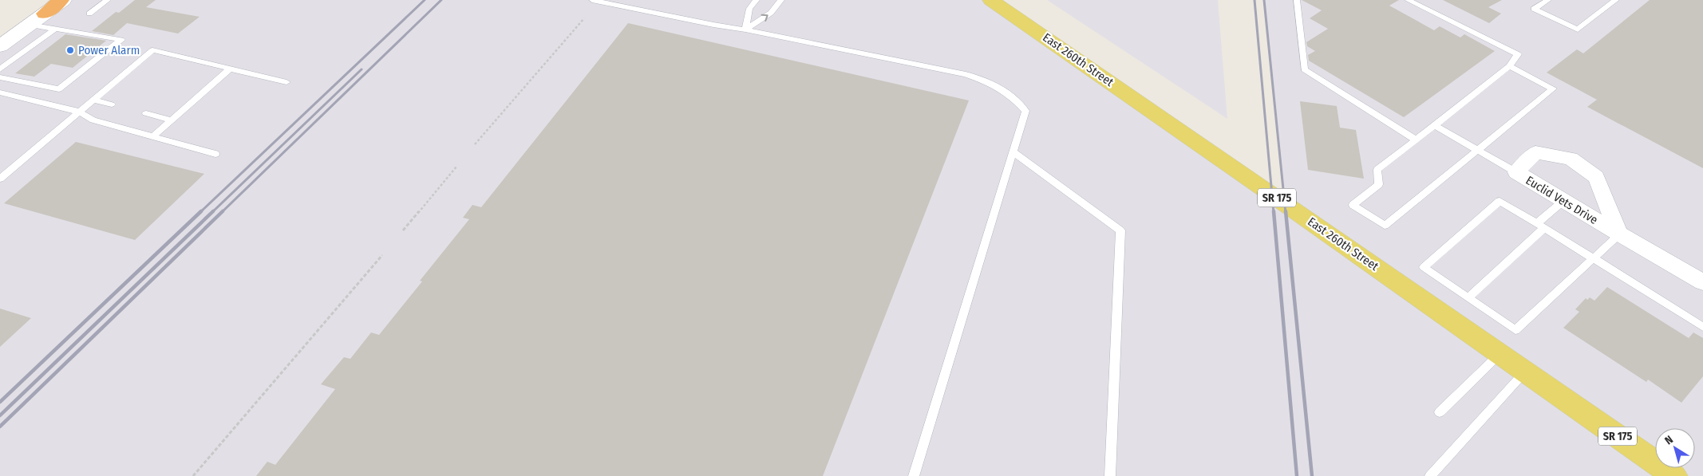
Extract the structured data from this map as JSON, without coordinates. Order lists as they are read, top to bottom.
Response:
{
  "streets": {
    "main road": ["East 260th Street", "SR 175"],
    "street": ["Euclid Vets Drive"]
  },
  "places": ["Power Alarm"],
  "north": "top left"
}
